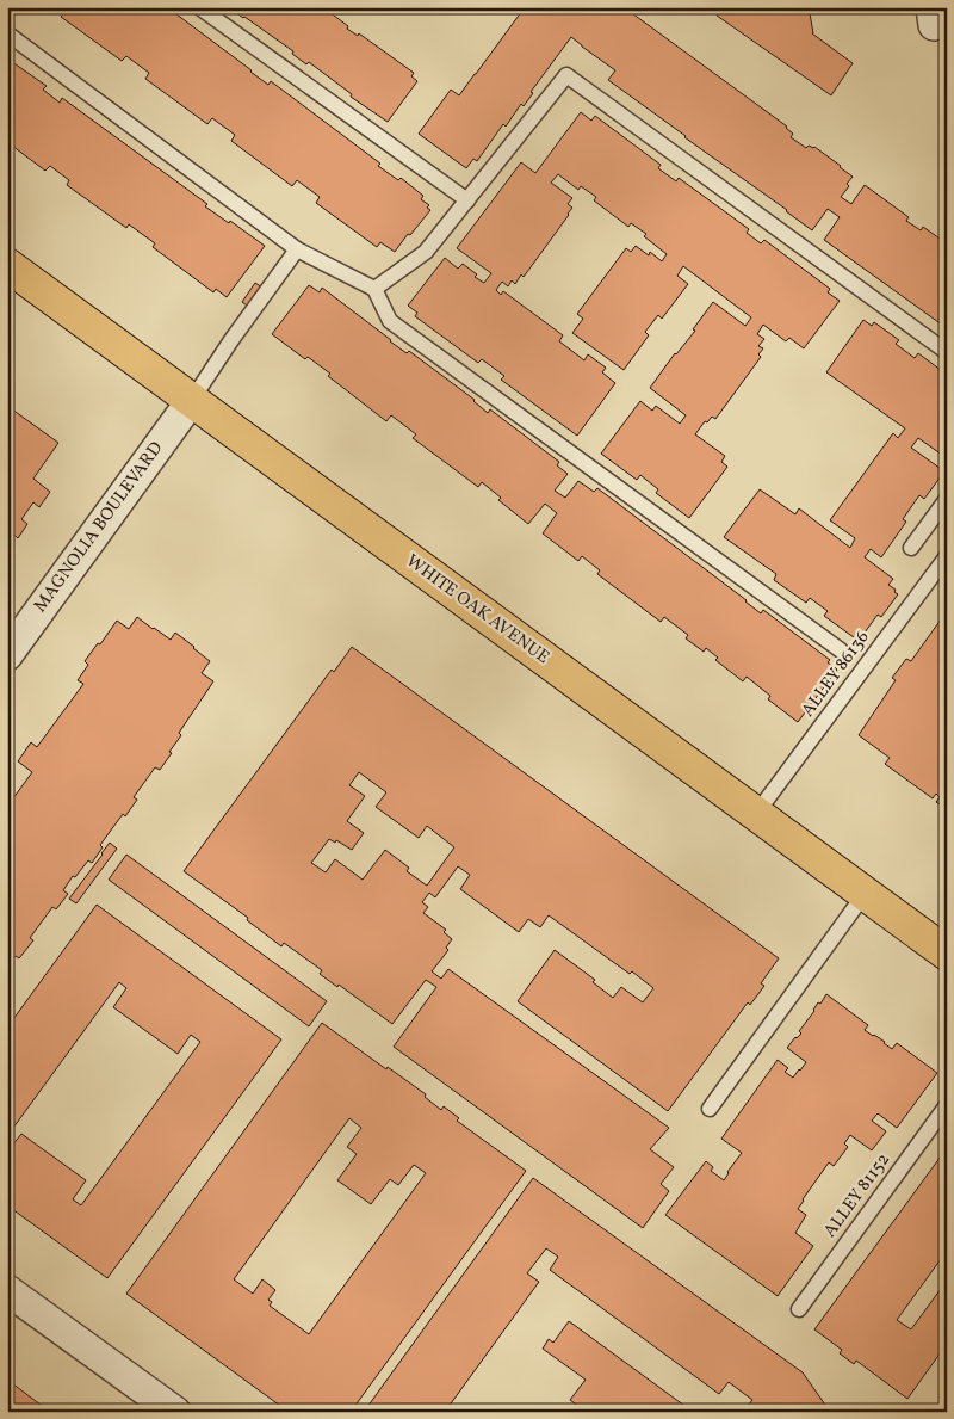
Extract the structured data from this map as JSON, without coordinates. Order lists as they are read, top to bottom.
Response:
{
  "streets": {
    "main road": ["WHITE OAK AVENUE"],
    "street": ["MAGNOLIA BOULEVARD"],
    "lane": ["ALLEY 86136", "ALLEY 81152"]
  },
  "crossings": [
    ["MAGNOLIA BOULEVARD", "WHITE OAK AVENUE"],
    ["WHITE OAK AVENUE", "ALLEY 86136"]
  ]
}
